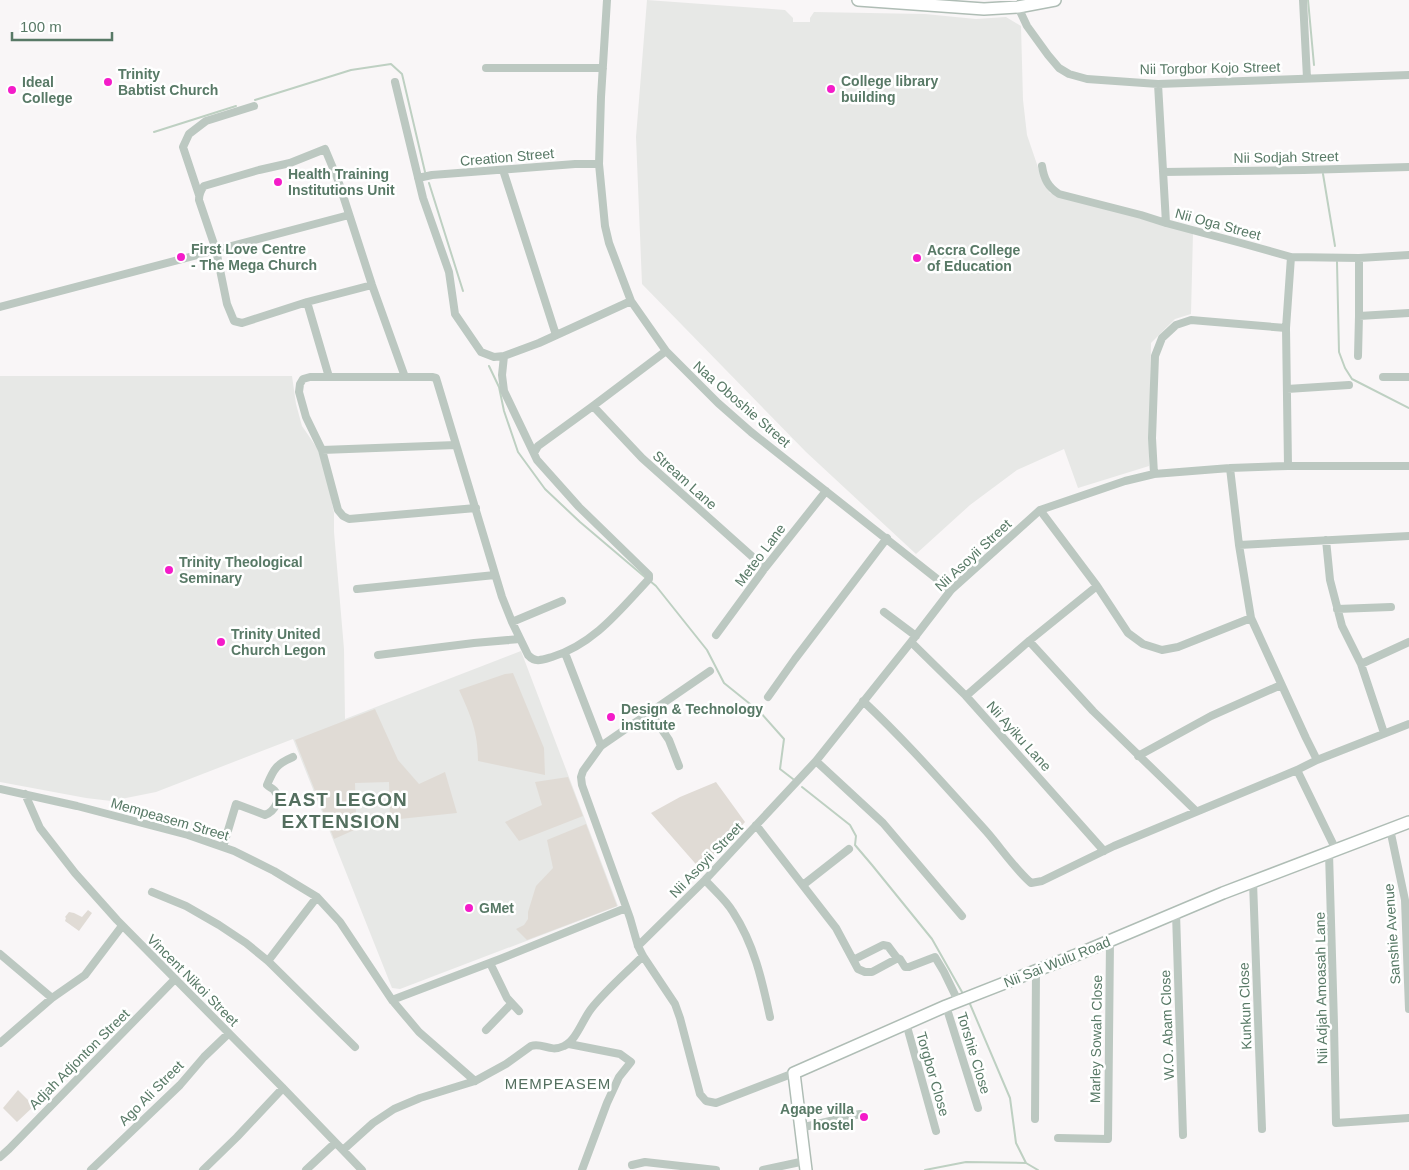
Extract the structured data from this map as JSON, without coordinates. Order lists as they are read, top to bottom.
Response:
{
  "streets": {
    "street": [
      "Nii Torgbor Kojo Street",
      "Creation Street",
      "Nii Sodjah Street",
      "Nii Oga Street",
      "Naa Oboshie Street",
      "Stream Lane",
      "Meteo Lane",
      "Nii Asoyii Street",
      "Nii Ayiku Lane",
      "Mempeasem Street",
      "Sanshie Avenue",
      "Nii Sai Wulu Road",
      "Vincent Nikoi Street",
      "Nii Adjah Amoasah Lane",
      "Kunkun Close",
      "W.O. Abam Close",
      "Marley Sowah Close",
      "Torshie Close",
      "Adjah Adjonton Street",
      "Torgbor Close",
      "Ago Ali Street"
    ]
  },
  "crossings": [
    ["Creation Street", "Naa Oboshie Street"],
    ["Naa Oboshie Street", "Meteo Lane"],
    ["Naa Oboshie Street", "Nii Asoyii Street"],
    ["Stream Lane", "Meteo Lane"],
    ["Nii Asoyii Street", "Nii Ayiku Lane"],
    ["Mempeasem Street", "Vincent Nikoi Street"],
    ["Sanshie Avenue", "Nii Sai Wulu Road"],
    ["Nii Sai Wulu Road", "Nii Adjah Amoasah Lane"],
    ["Nii Sai Wulu Road", "Kunkun Close"],
    ["Nii Sai Wulu Road", "W.O. Abam Close"],
    ["Nii Sai Wulu Road", "Marley Sowah Close"],
    ["Nii Sai Wulu Road", "Torshie Close"],
    ["Nii Sai Wulu Road", "Torgbor Close"],
    ["Vincent Nikoi Street", "Adjah Adjonton Street"],
    ["Vincent Nikoi Street", "Ago Ali Street"]
  ],
  "districts": ["EAST LEGON EXTENSION", "MEMPEASEM"],
  "places": [
    "Trinity Babtist Church",
    "College library building",
    "Ideal College",
    "Health Training Institutions Unit",
    "First Love Centre - The Mega Church",
    "Accra College of Education",
    "Trinity Theological Seminary",
    "Trinity United Church Legon",
    "Design & Technology institute",
    "GMet",
    "Agape villa hostel"
  ],
  "scale_bar": "100 m"
}
